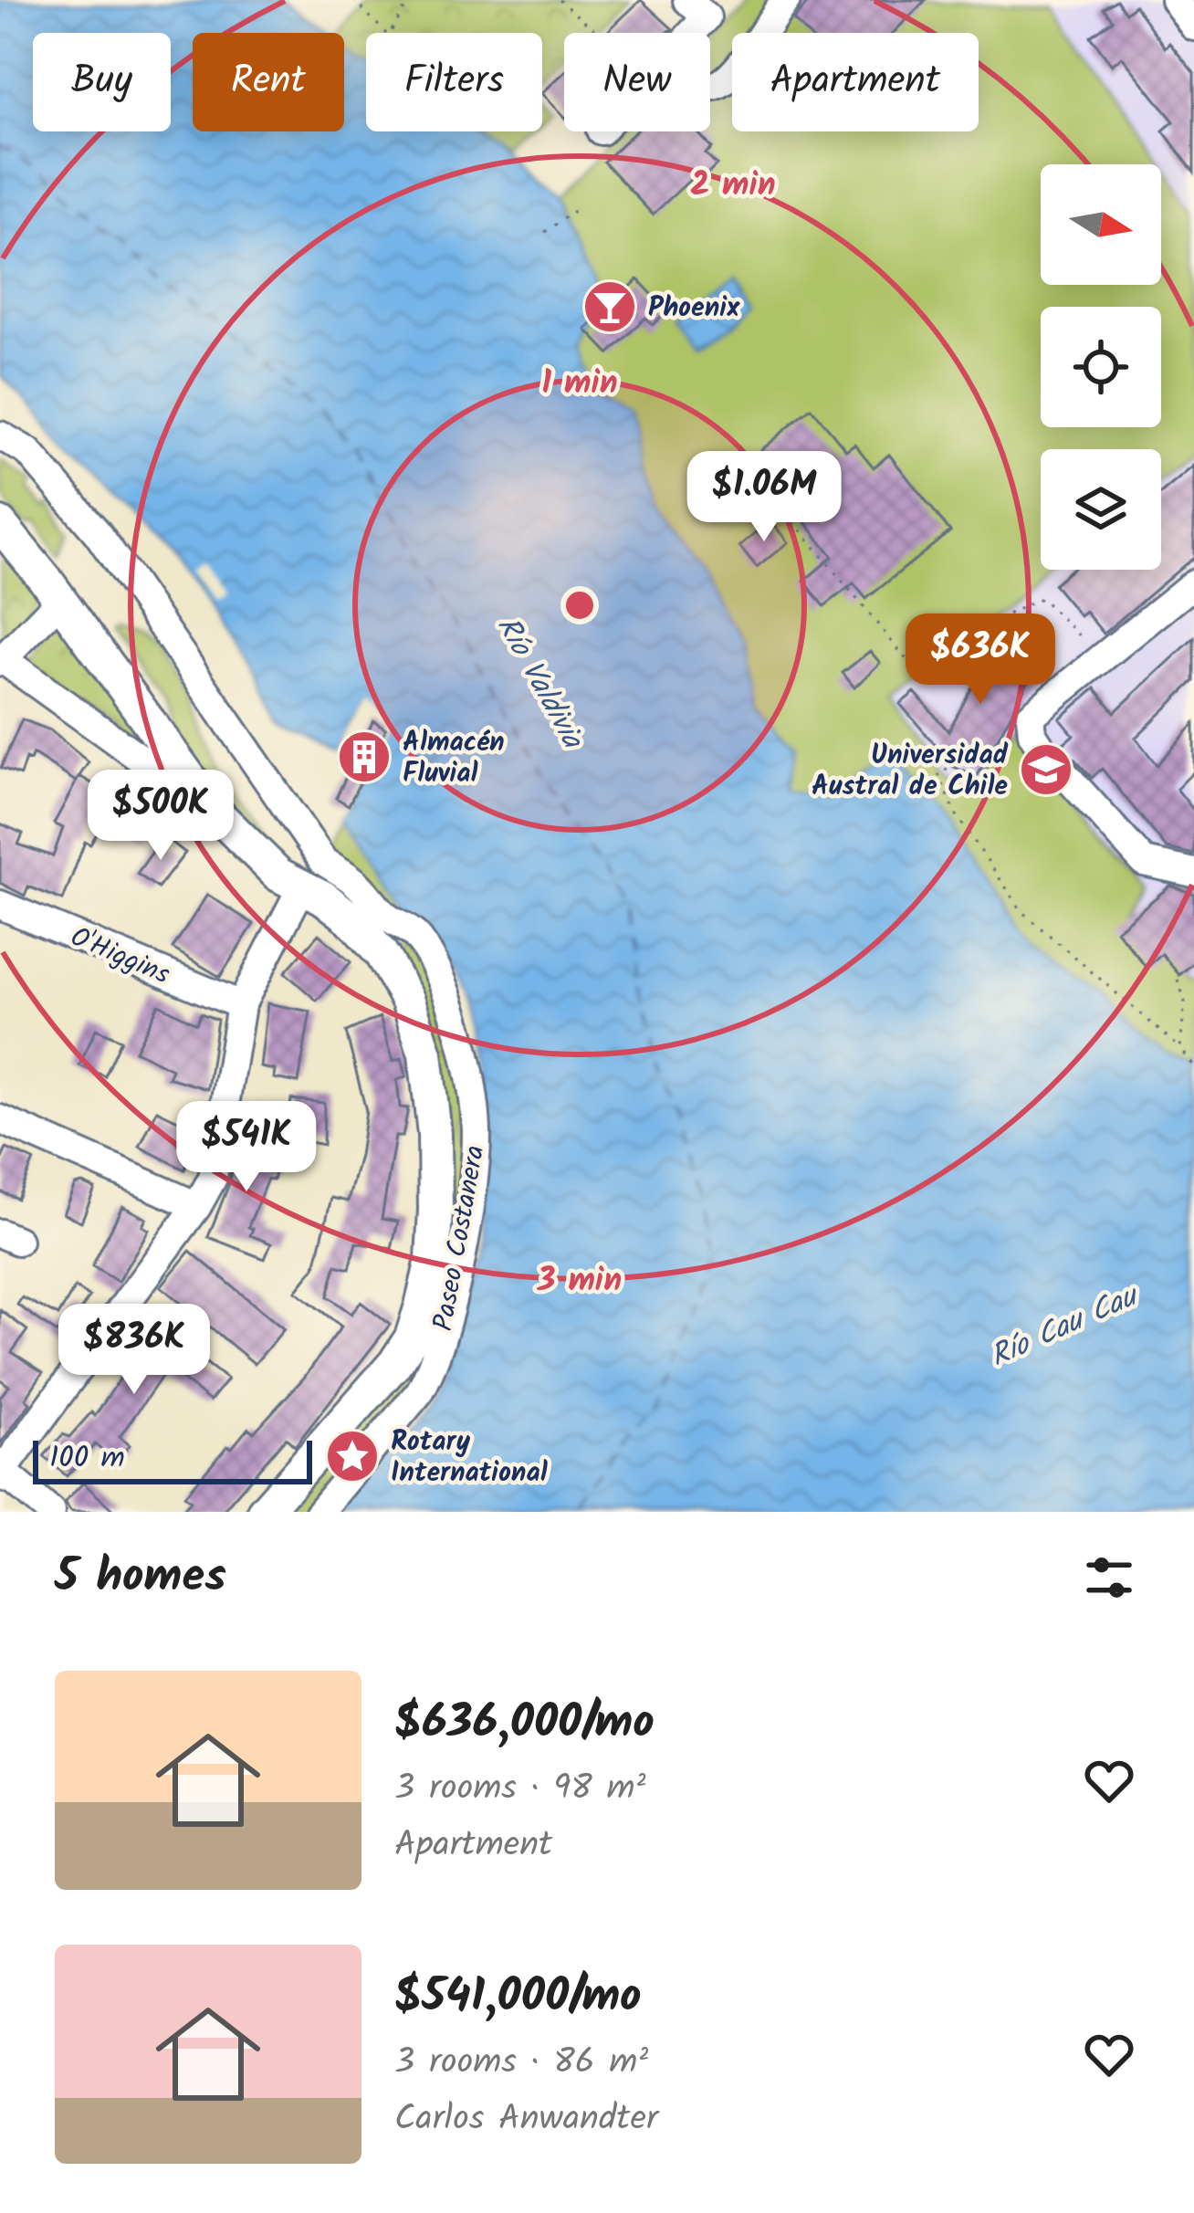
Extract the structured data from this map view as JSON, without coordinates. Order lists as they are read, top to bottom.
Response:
{
  "streets": {
    "street": ["O'Higgins", "Paseo Costanera"]
  },
  "water": ["Río Valdivia", "Río Cau Cau"],
  "places": {
    "bar": ["Phoenix"],
    "building": ["Almacén Fluvial"],
    "school or university": ["Universidad Austral de Chile"],
    "place": ["Rotary International"]
  },
  "scale_bar": "100 m",
  "north": "right",
  "page": {
    "chip": [
      "Buy",
      "Rent",
      "Filters",
      "New",
      "Apartment"
    ],
    "price": [
      "$1.06M",
      "$636K",
      "$500K",
      "$541K",
      "$836K"
    ],
    "scale": "100 m",
    "heading": "5 homes",
    "list": [
      {
        "name": "$636,000/mo",
        "note": "3 rooms · 98 m² · Apartment"
      },
      {
        "name": "$541,000/mo",
        "note": "3 rooms · 86 m² · Carlos Anwandter"
      }
    ]
  },
  "rings": ["2 min", "1 min", "3 min"]
}
